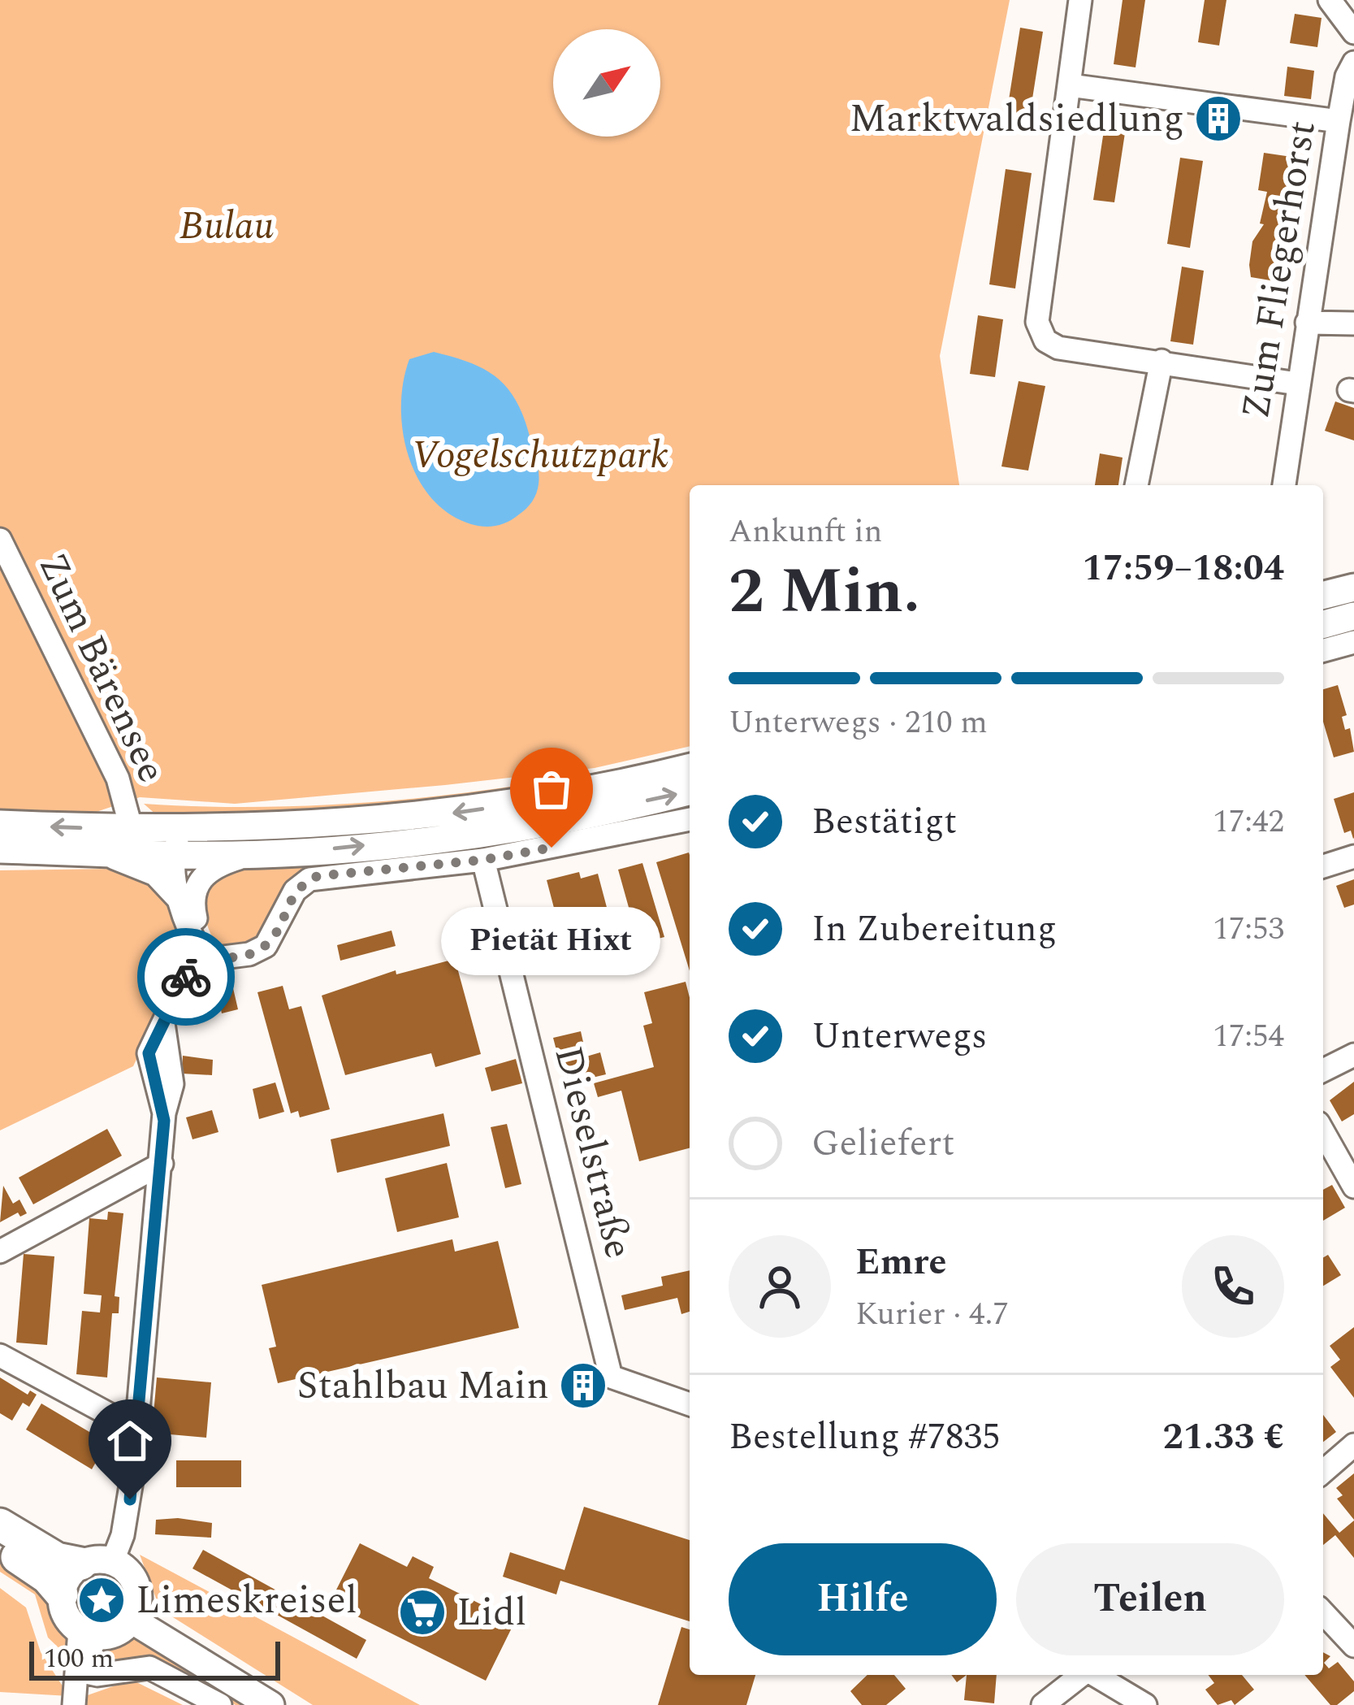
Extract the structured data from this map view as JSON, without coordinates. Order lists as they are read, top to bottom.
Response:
{
  "streets": {
    "street": ["Zum Fliegerhorst", "Zum Bärensee", "Dieselstraße"]
  },
  "parks": ["Bulau", "Vogelschutzpark"],
  "places": {
    "building": ["Marktwaldsiedlung", "Stahlbau Main"],
    "other": ["Pietät Hixt"],
    "place": ["Limeskreisel"],
    "supermarket": ["Lidl"]
  },
  "scale_bar": "100 m",
  "north": "top right",
  "page": {
    "heading": ["2 Min.", "Ankunft in", "17:59–18:04"],
    "panel": [
      "Emre",
      "Kurier · 4.7",
      "Bestellung #7835",
      "21.33 €"
    ],
    "bar": "Unterwegs · 210 m",
    "list": [
      ["Bestätigt", "17:42"],
      ["In Zubereitung", "17:53"],
      ["Unterwegs", "17:54"],
      "Geliefert"
    ],
    "bubble": "Pietät Hixt",
    "buttons": ["Hilfe", "Teilen"],
    "scale": "100 m"
  }
}
